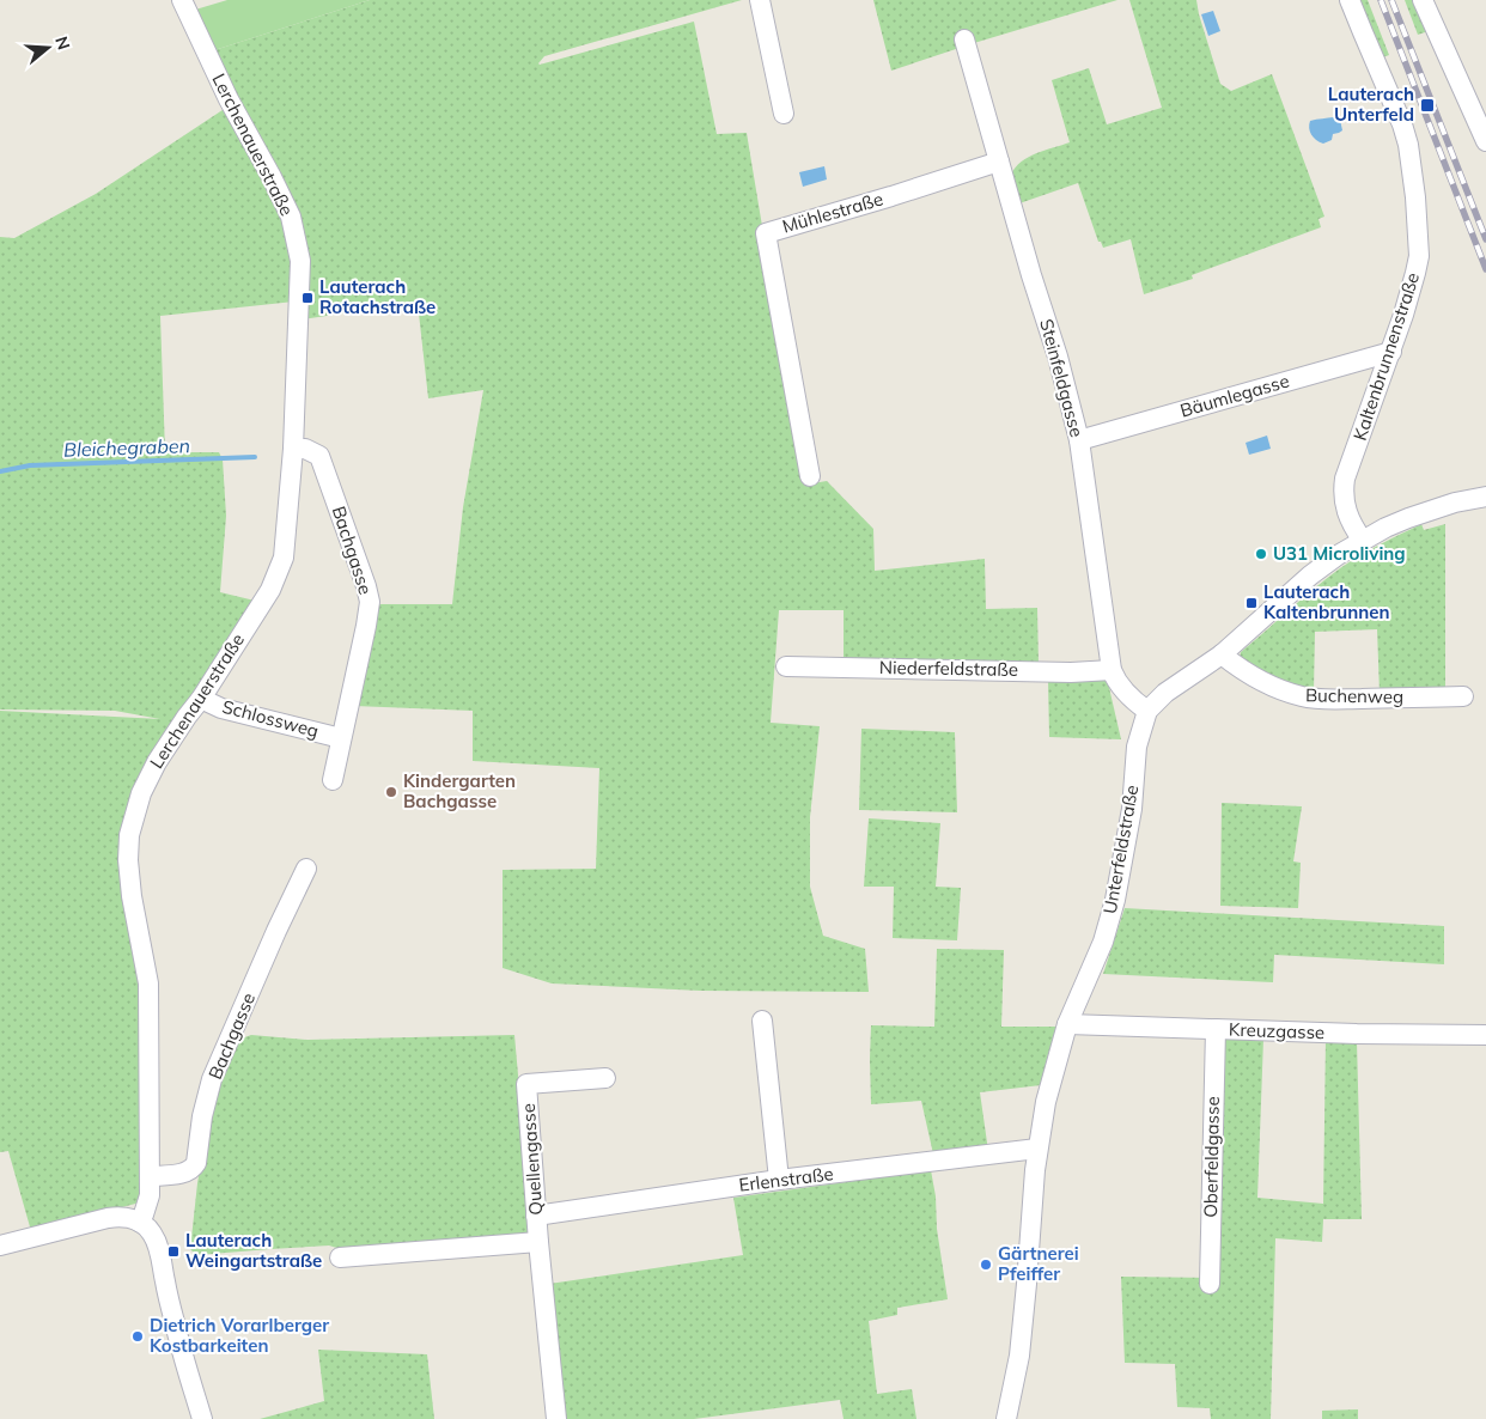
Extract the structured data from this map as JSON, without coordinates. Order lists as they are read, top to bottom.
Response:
{
  "streets": {
    "street": [
      "Lerchenauerstraße",
      "Mühlestraße",
      "Kaltenbrunnenstraße",
      "Steinfeldgasse",
      "Bäumlegasse",
      "Bachgasse",
      "Niederfeldstraße",
      "Buchenweg",
      "Schlossweg",
      "Unterfeldstraße",
      "Kreuzgasse",
      "Oberfeldgasse",
      "Quellengasse",
      "Erlenstraße"
    ]
  },
  "crossings": [
    ["Lerchenauerstraße", "Bachgasse"],
    ["Lerchenauerstraße", "Schlossweg"],
    ["Mühlestraße", "Steinfeldgasse"],
    ["Kaltenbrunnenstraße", "Bäumlegasse"],
    ["Kaltenbrunnenstraße", "Unterfeldstraße"],
    ["Steinfeldgasse", "Bäumlegasse"],
    ["Steinfeldgasse", "Niederfeldstraße"],
    ["Steinfeldgasse", "Unterfeldstraße"],
    ["Bachgasse", "Schlossweg"],
    ["Buchenweg", "Unterfeldstraße"],
    ["Unterfeldstraße", "Kreuzgasse"],
    ["Unterfeldstraße", "Erlenstraße"],
    ["Kreuzgasse", "Oberfeldgasse"],
    ["Quellengasse", "Erlenstraße"]
  ],
  "water": ["Bleichegraben"],
  "places": {
    "transit": [
      "Lauterach Unterfeld",
      "Lauterach Rotachstraße",
      "Lauterach Kaltenbrunnen",
      "Lauterach Weingartstraße"
    ],
    "other": [
      "U31 Microliving",
      "Kindergarten Bachgasse",
      "Gärtnerei Pfeiffer",
      "Dietrich Vorarlberger Kostbarkeiten"
    ]
  },
  "north": "right"
}
